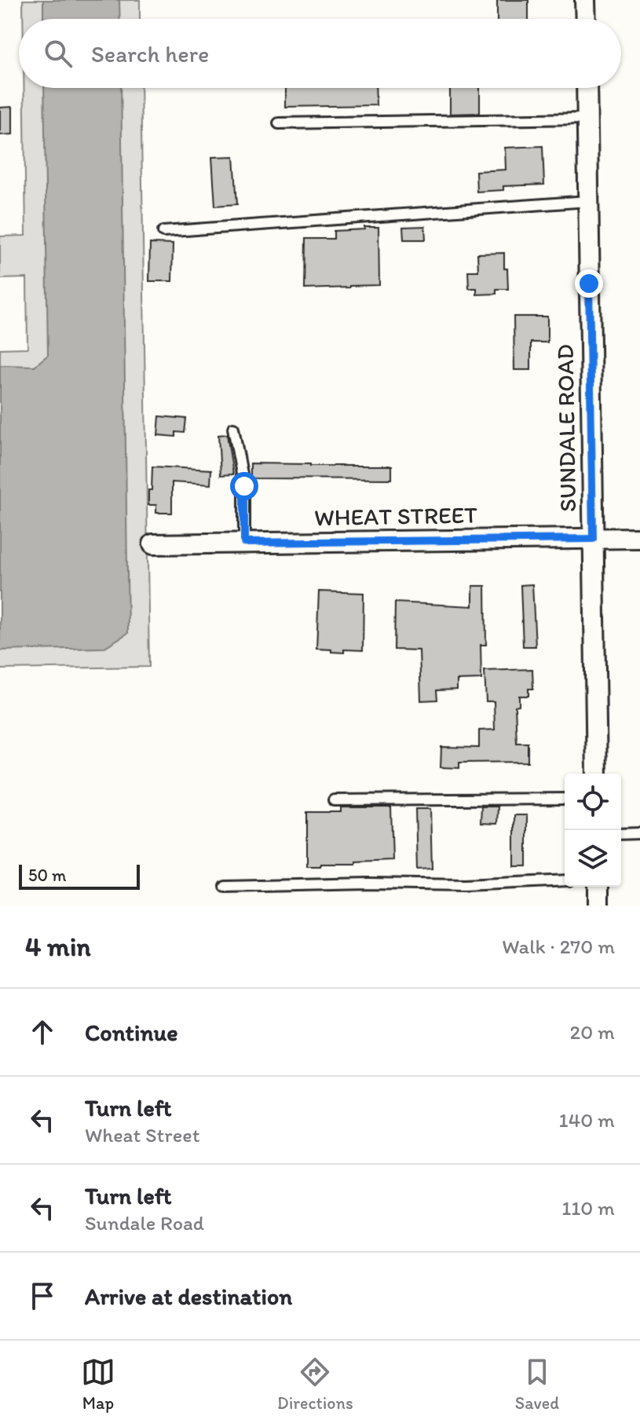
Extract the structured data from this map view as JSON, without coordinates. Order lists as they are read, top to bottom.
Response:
{
  "streets": {
    "street": ["SUNDALE ROAD", "WHEAT STREET"]
  },
  "crossings": [
    ["SUNDALE ROAD", "WHEAT STREET"]
  ],
  "scale_bar": "50 m",
  "page": {
    "search": "Search here",
    "scale": "50 m",
    "heading": ["4 min", "Walk · 270 m"],
    "list": [
      ["Continue", "20 m"],
      ["Turn left", "Wheat Street", "140 m"],
      ["Turn left", "Sundale Road", "110 m"],
      "Arrive at destination"
    ],
    "nav": ["Map", "Directions", "Saved"]
  }
}
